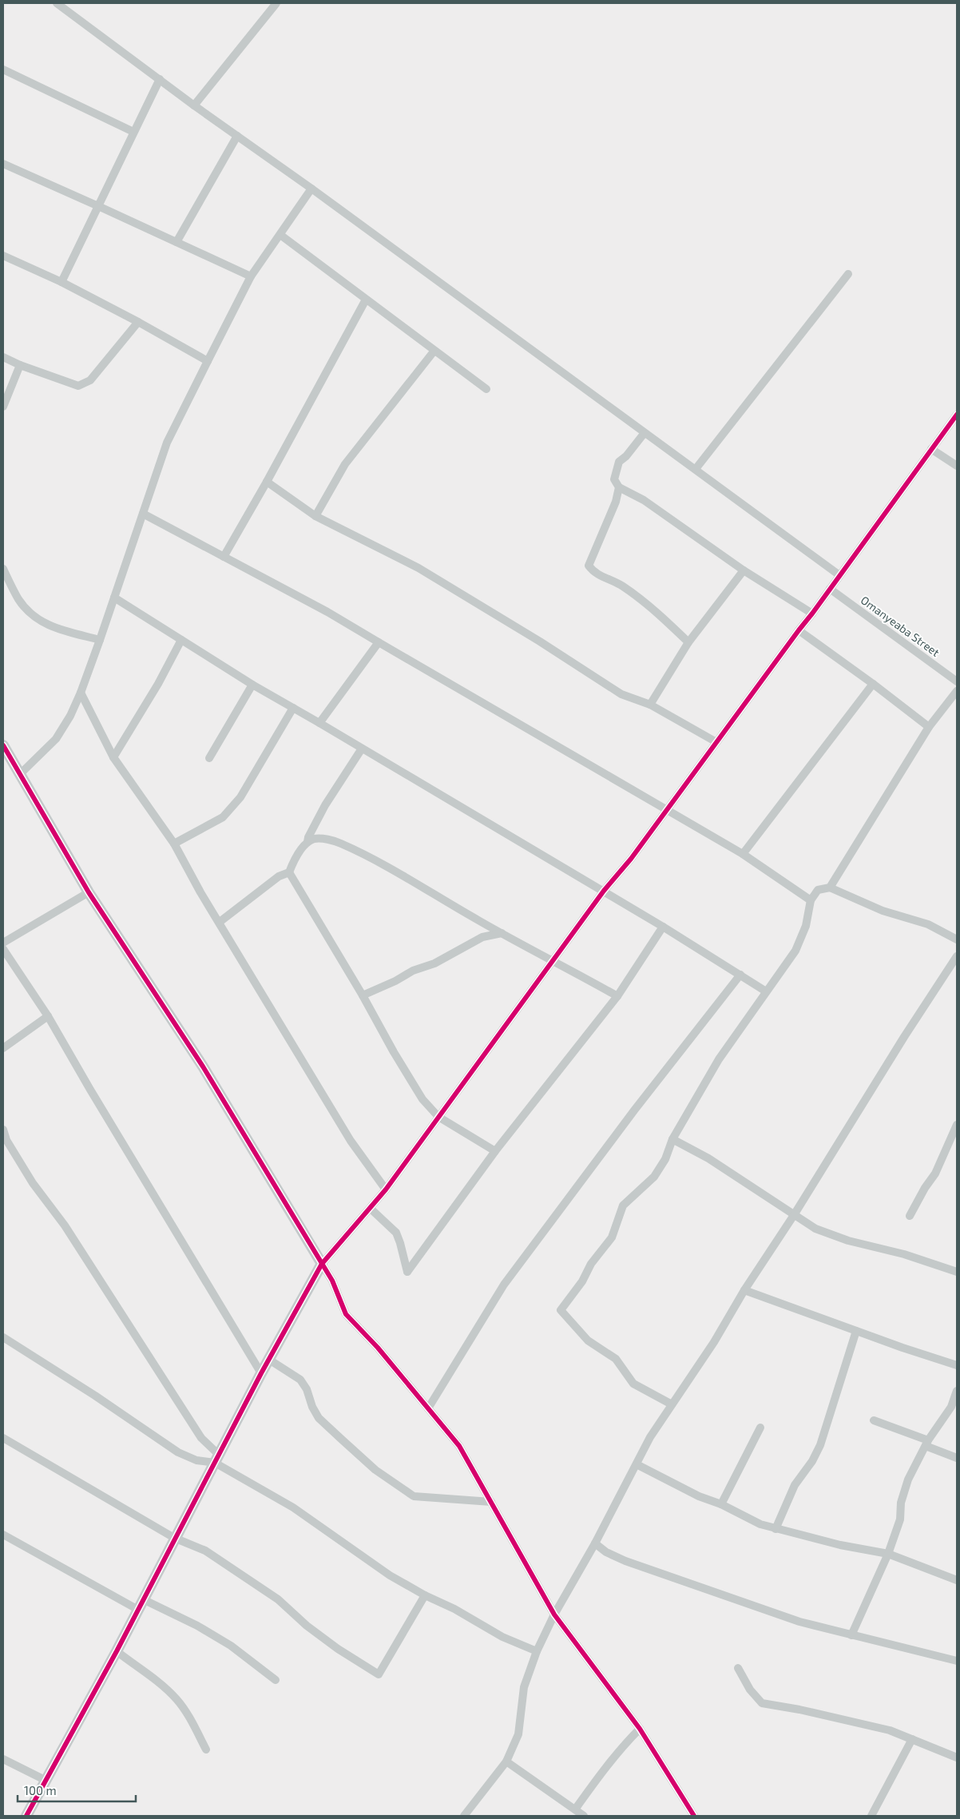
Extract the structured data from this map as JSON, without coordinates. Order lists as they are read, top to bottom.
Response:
{
  "streets": {
    "street": ["Omanyeaba Street"]
  },
  "scale_bar": "100 m"
}
